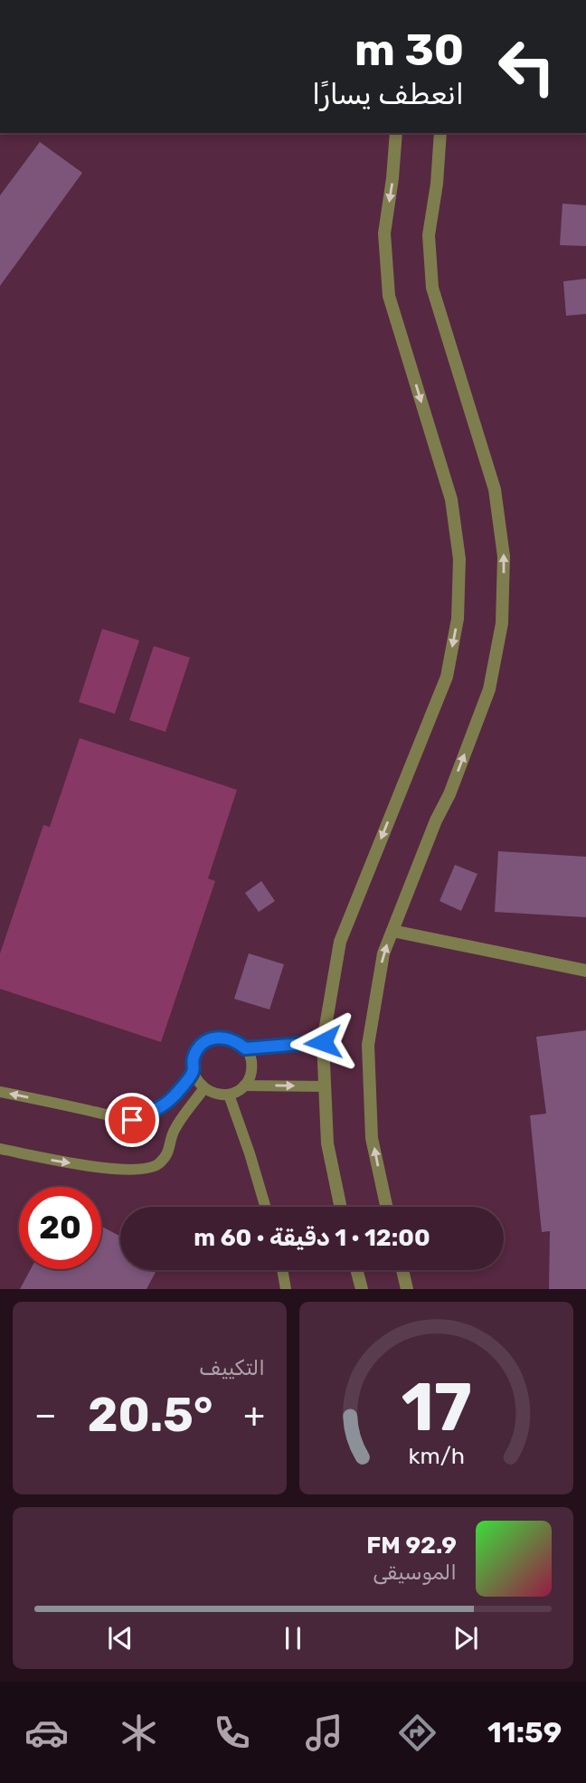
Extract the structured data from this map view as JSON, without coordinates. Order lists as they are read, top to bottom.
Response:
{
  "page": {
    "turn": ["30 m", "انعطف يسارًا"],
    "limit": "20",
    "trip": "12:00 · 1 دقيقة · 60 m",
    "tile": "التكييف",
    "heat": ["−", "20.5°", "+"],
    "song": ["92.9 FM", "الموسيقى"],
    "tabs": "11:59",
    "gauge": ["17", "km/h"]
  }
}
